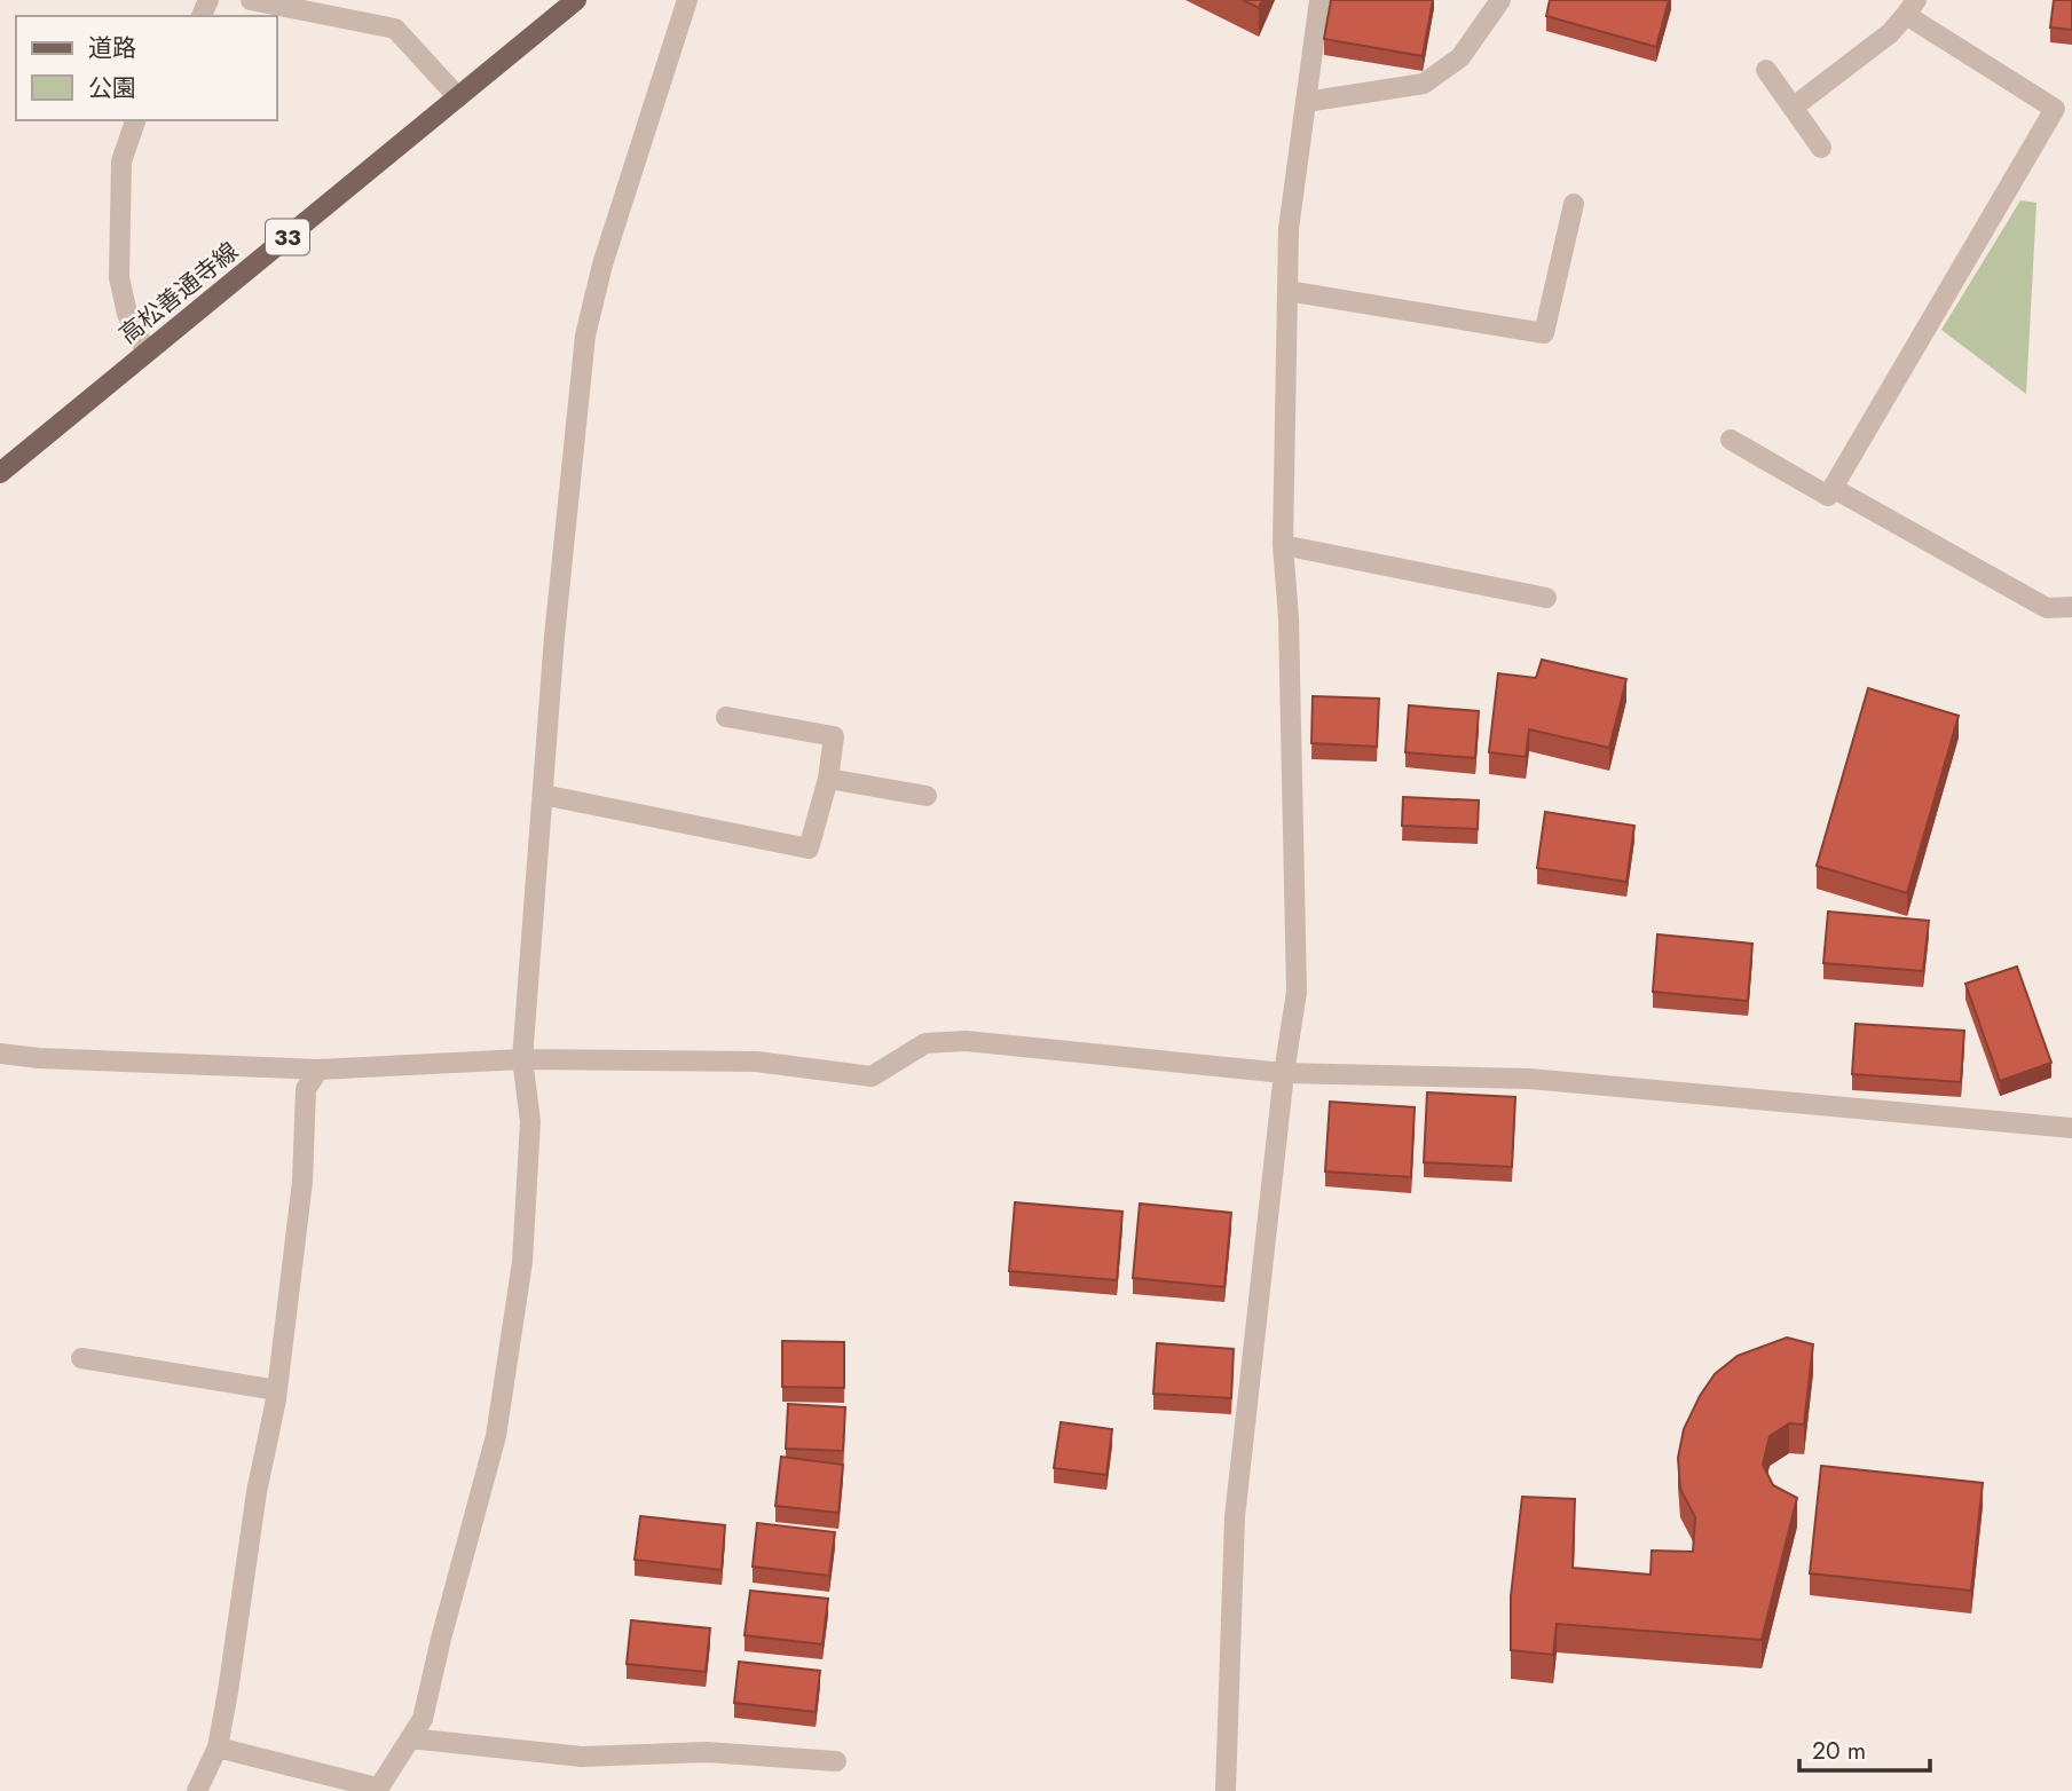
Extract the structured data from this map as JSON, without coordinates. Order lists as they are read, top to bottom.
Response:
{
  "streets": {
    "main road": ["33", "高松善通寺線"]
  },
  "legend": ["道路", "公園"],
  "scale_bar": "20 m"
}
